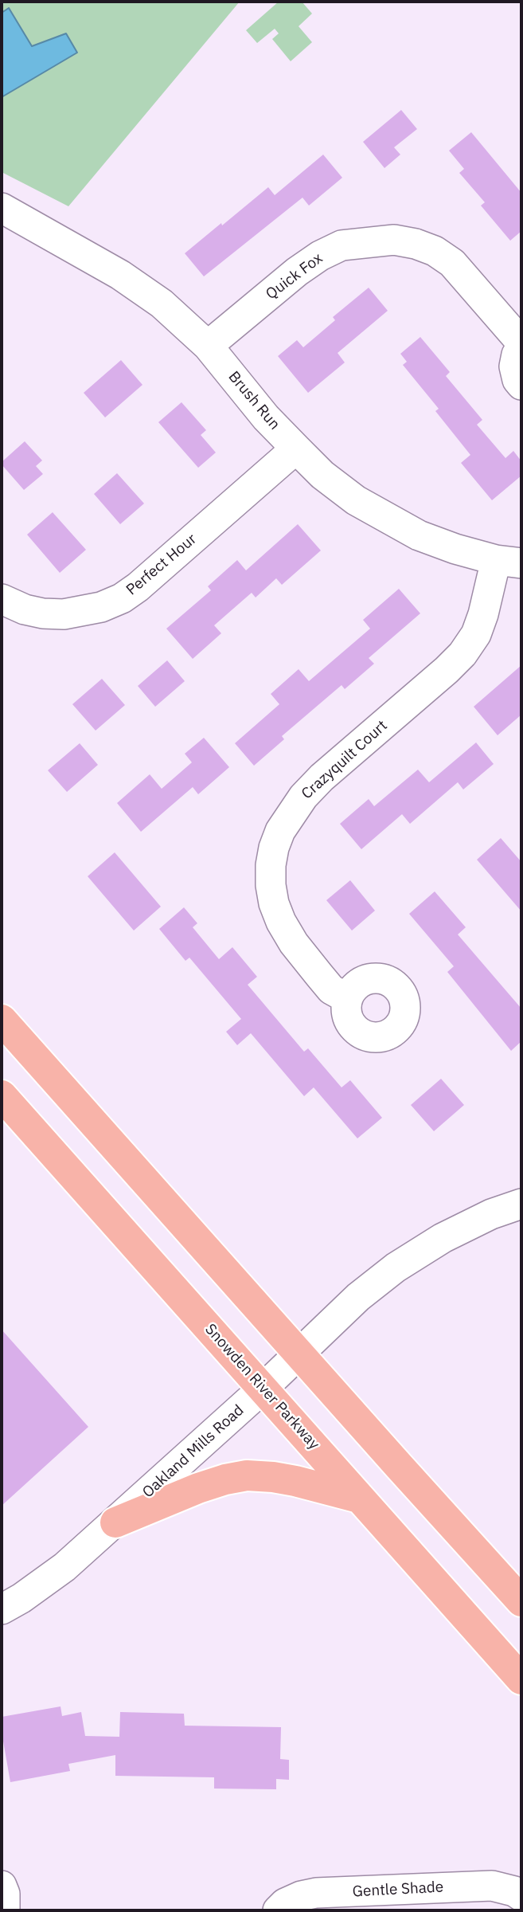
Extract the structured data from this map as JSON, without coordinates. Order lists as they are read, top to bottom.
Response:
{
  "streets": {
    "main road": ["Snowden River Parkway"],
    "street": [
      "Quick Fox",
      "Brush Run",
      "Perfect Hour",
      "Crazyquilt Court",
      "Oakland Mills Road",
      "Gentle Shade"
    ]
  },
  "crossings": [
    ["Quick Fox", "Brush Run"],
    ["Brush Run", "Perfect Hour"],
    ["Brush Run", "Crazyquilt Court"],
    ["Snowden River Parkway", "Oakland Mills Road"]
  ]
}
